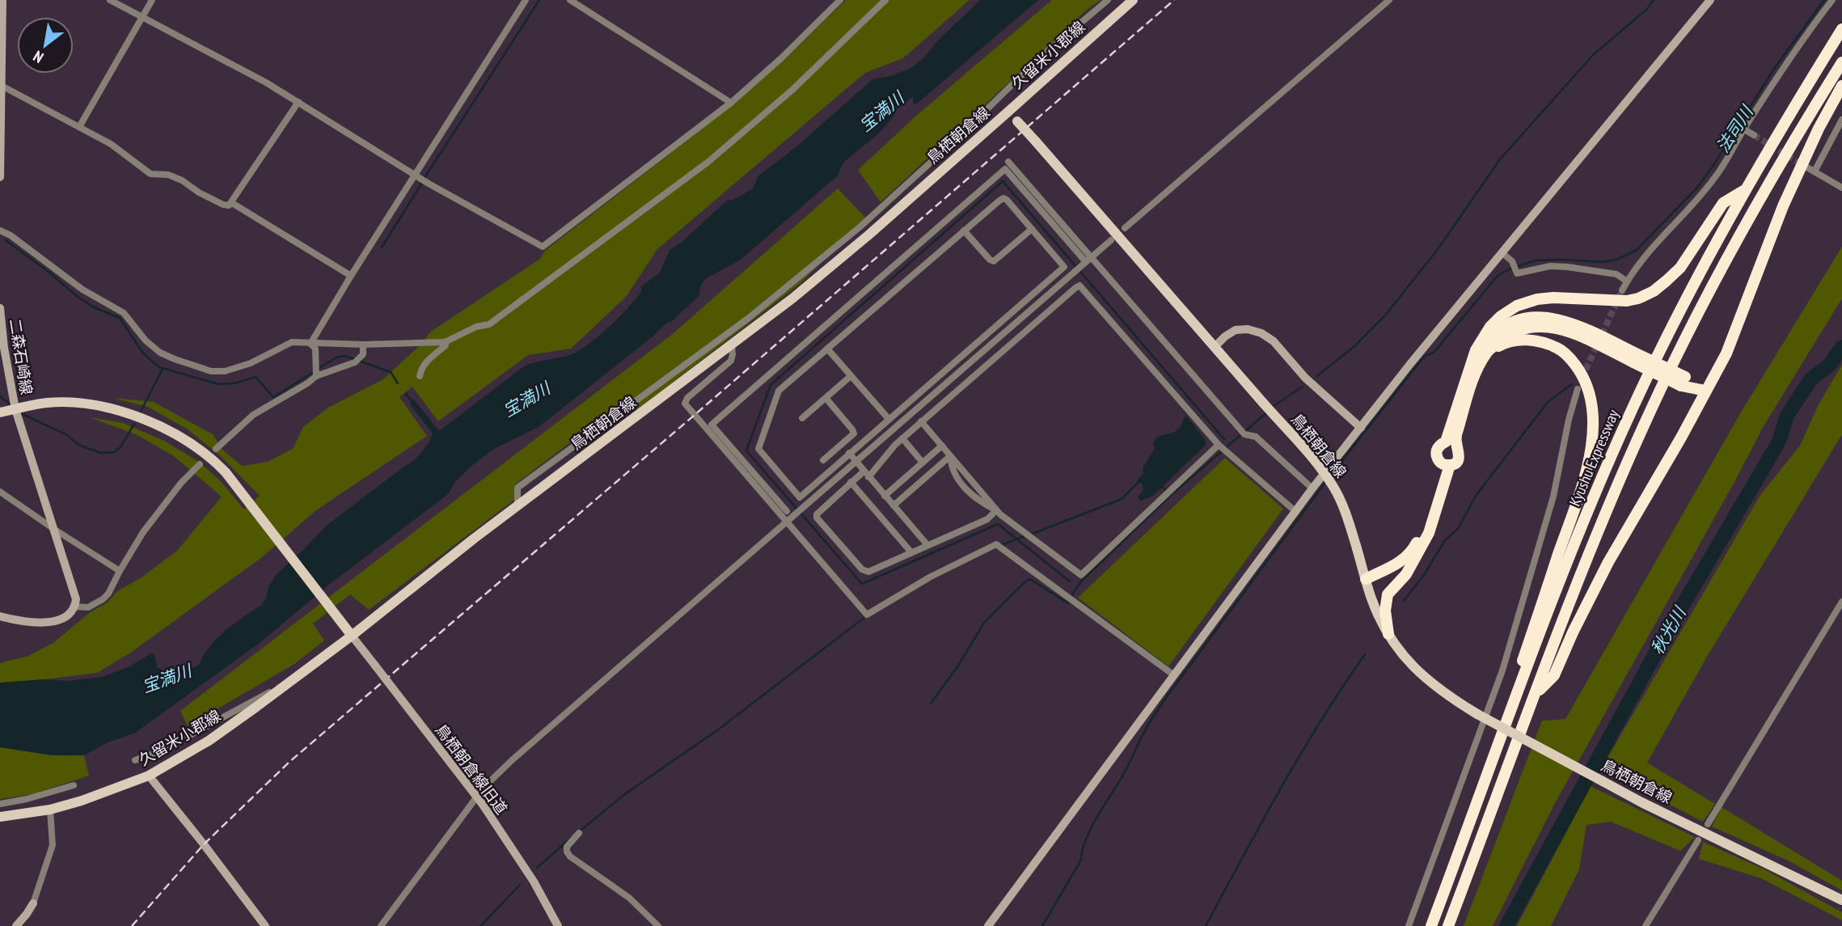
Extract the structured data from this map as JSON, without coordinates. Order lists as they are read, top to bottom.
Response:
{
  "streets": {
    "highway": ["Kyushu Expressway"],
    "main road": ["久留米小郡線", "鳥栖朝倉線"],
    "street": ["二森石崎線", "鳥栖朝倉線旧道"]
  },
  "crossings": [
    ["久留米小郡線", "鳥栖朝倉線"],
    ["久留米小郡線", "鳥栖朝倉線旧道"],
    ["鳥栖朝倉線", "鳥栖朝倉線旧道"]
  ],
  "water": ["宝満川", "法司川", "秋光川"],
  "north": "bottom left"
}
